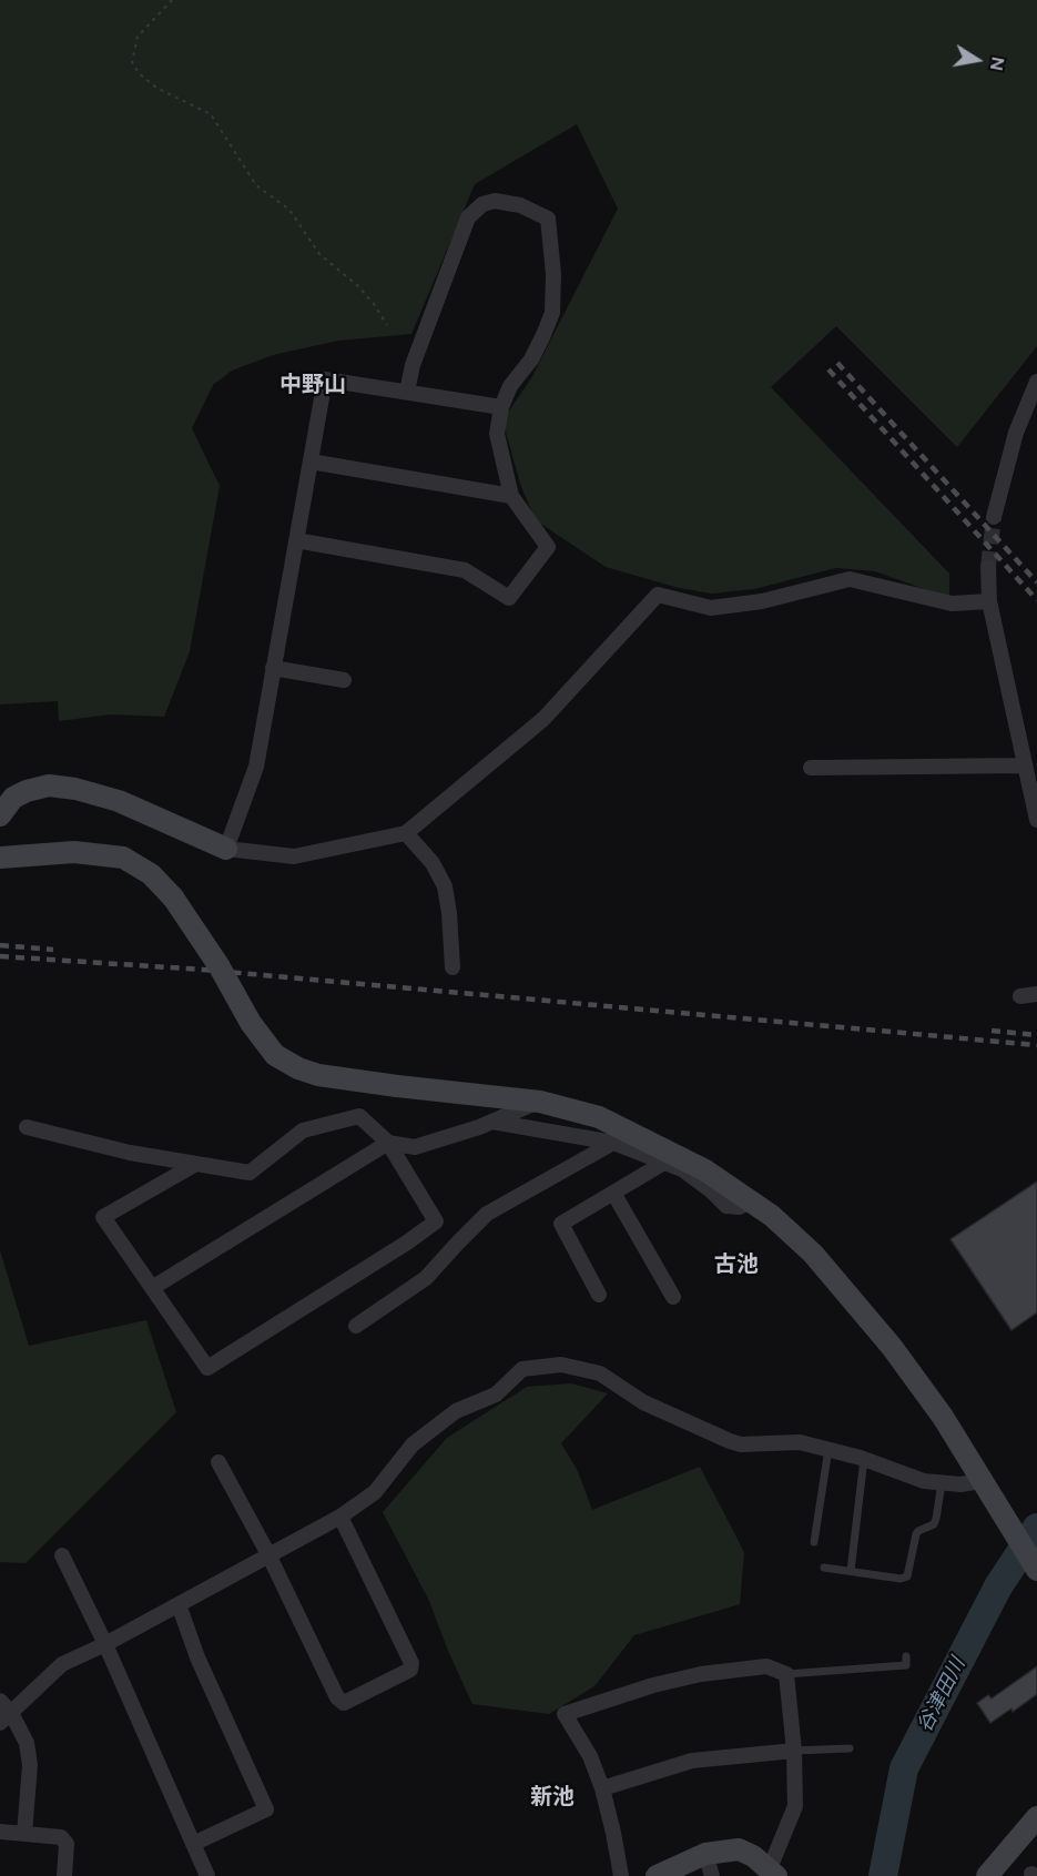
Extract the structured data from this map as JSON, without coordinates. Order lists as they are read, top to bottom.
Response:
{
  "districts": ["中野山", "古池", "新池"],
  "water": ["谷津田川"],
  "north": "right"
}
